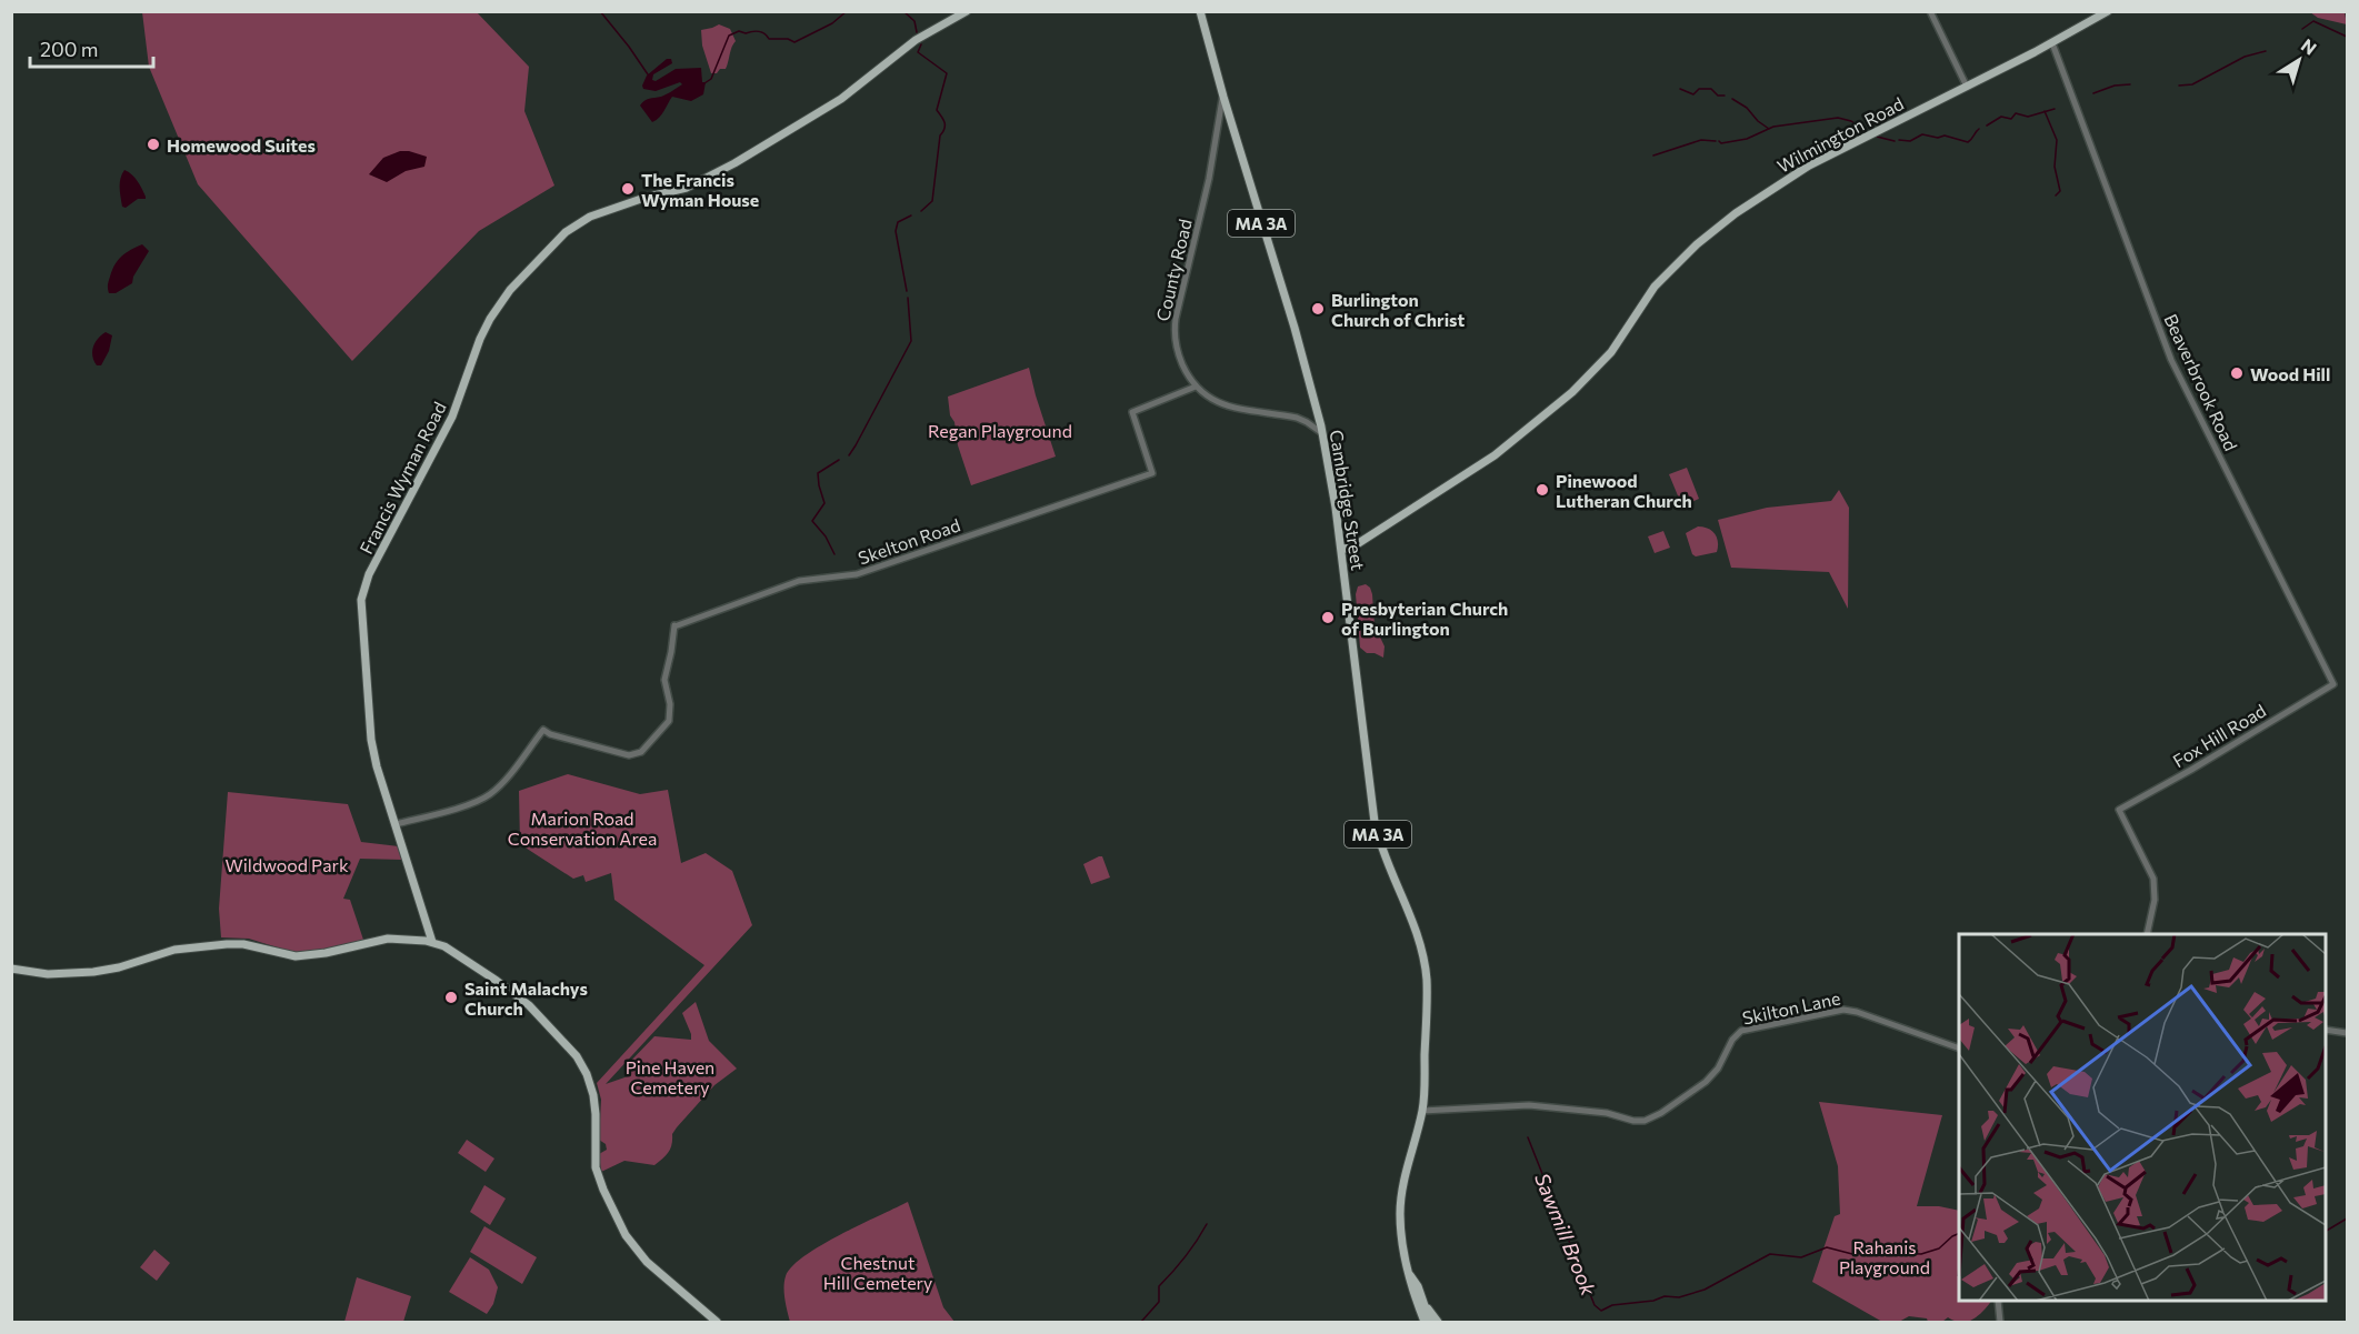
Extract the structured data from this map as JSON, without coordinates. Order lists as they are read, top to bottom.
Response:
{
  "streets": {
    "main road": [
      "Wilmington Road",
      "MA 3A",
      "Francis Wyman Road",
      "Cambridge Street"
    ],
    "street": [
      "County Road",
      "Beaverbrook Road",
      "Skelton Road",
      "Fox Hill Road",
      "Skilton Lane"
    ]
  },
  "crossings": [
    ["Wilmington Road", "Beaverbrook Road"],
    ["Wilmington Road", "Cambridge Street"],
    ["County Road", "Cambridge Street"],
    ["County Road", "Skelton Road"],
    ["Beaverbrook Road", "Fox Hill Road"],
    ["Francis Wyman Road", "Skelton Road"],
    ["Cambridge Street", "Skilton Lane"]
  ],
  "water": ["Sawmill Brook"],
  "parks": [
    "Regan Playground",
    "Marion Road Conservation Area",
    "Wildwood Park",
    "Pine Haven Cemetery",
    "Rahanis Playground",
    "Chestnut Hill Cemetery"
  ],
  "places": [
    "Homewood Suites",
    "The Francis Wyman House",
    "Burlington Church of Christ",
    "Wood Hill",
    "Pinewood Lutheran Church",
    "Presbyterian Church of Burlington",
    "Saint Malachys Church"
  ],
  "scale_bar": "200 m",
  "north": "top right"
}
